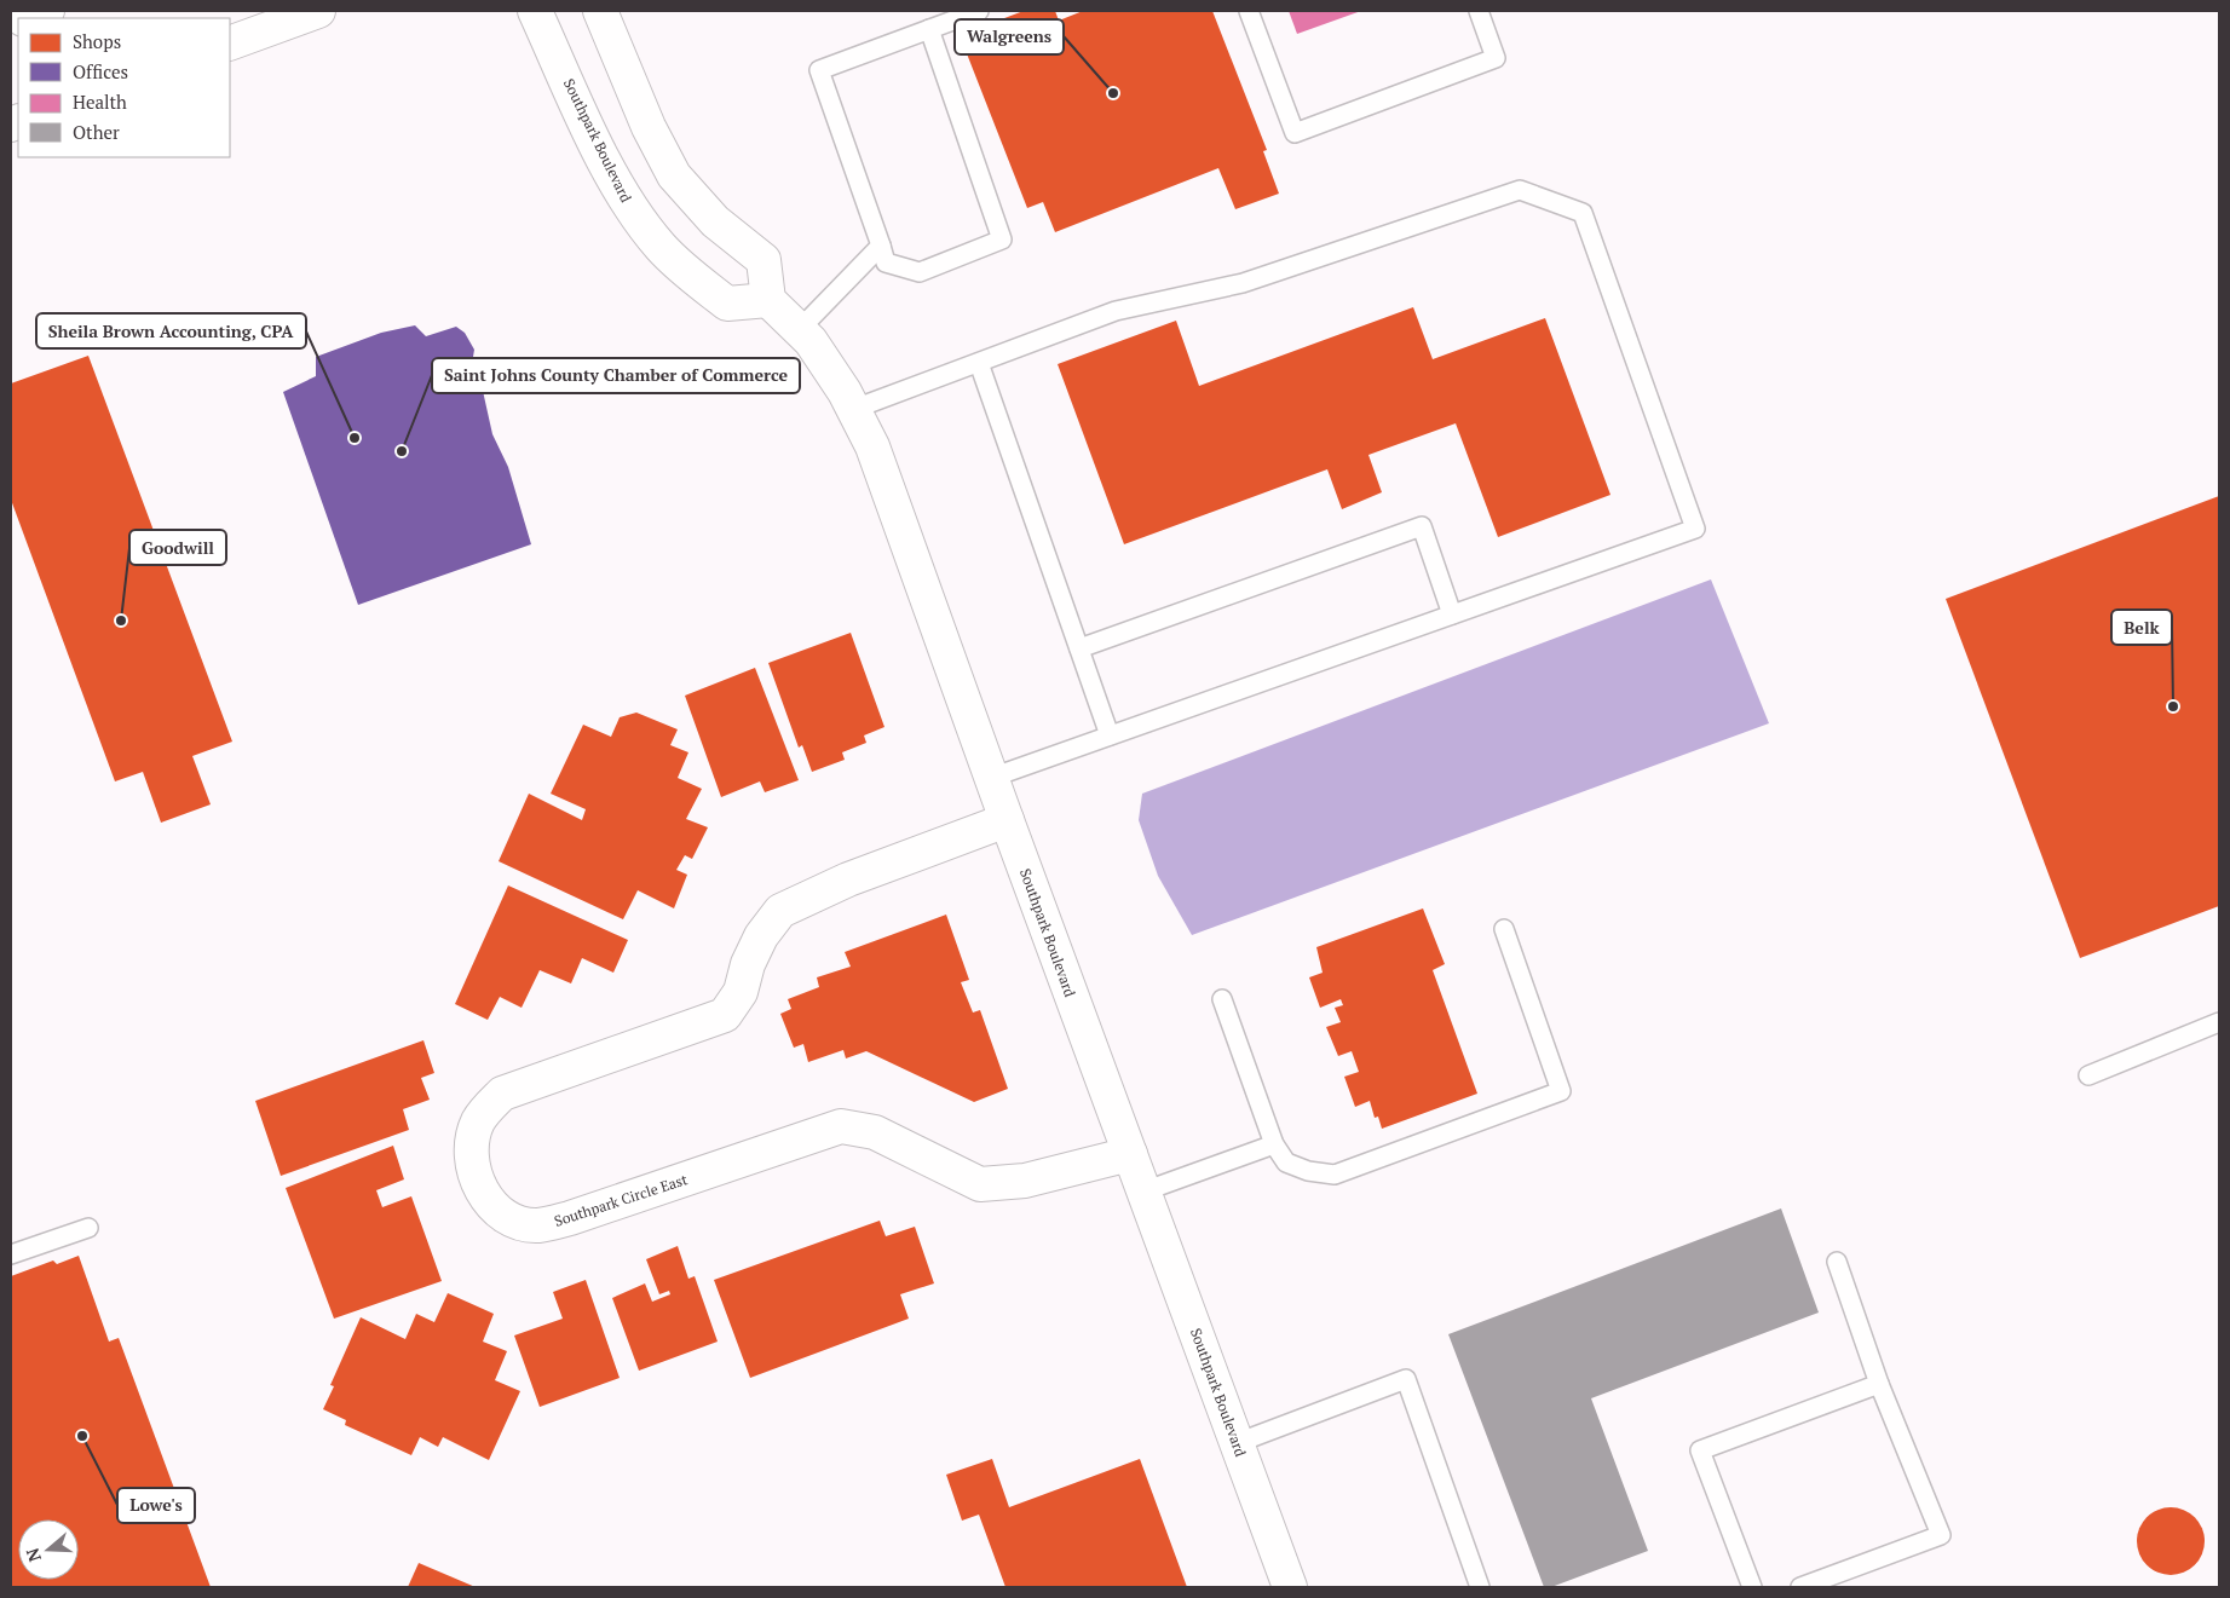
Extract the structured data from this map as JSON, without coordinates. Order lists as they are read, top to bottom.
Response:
{
  "streets": {
    "street": ["Southpark Boulevard", "Southpark Circle East"]
  },
  "crossings": [
    ["Southpark Boulevard", "Southpark Circle East"]
  ],
  "places": [
    "Walgreens",
    "Sheila Brown Accounting, CPA",
    "Saint Johns County Chamber of Commerce",
    "Goodwill",
    "Belk",
    "Lowe's"
  ],
  "legend": [
    "Shops",
    "Offices",
    "Health",
    "Other"
  ],
  "north": "left"
}
